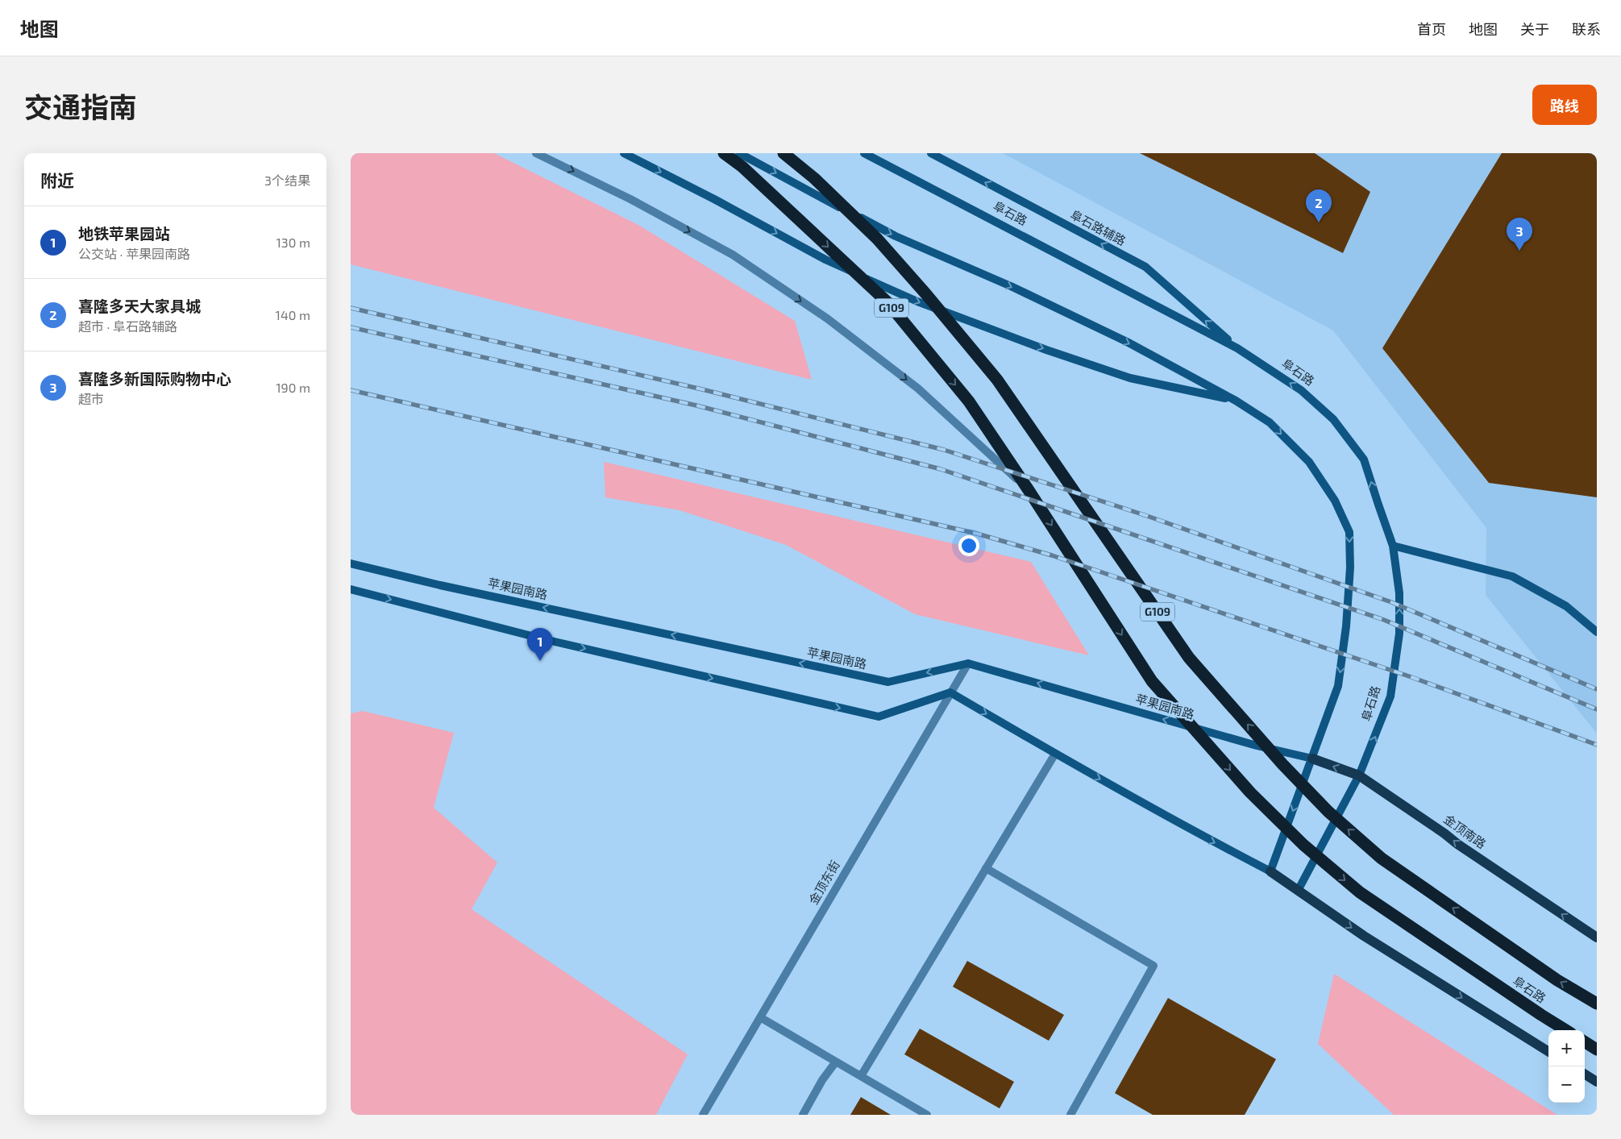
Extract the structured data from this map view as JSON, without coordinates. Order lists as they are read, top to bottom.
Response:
{
  "streets": {
    "highway": ["阜石路", "G109"],
    "main road": ["阜石路辅路", "苹果园南路", "金顶南路"],
    "street": ["金顶东街"]
  },
  "crossings": [
    ["阜石路", "阜石路辅路"],
    ["阜石路", "金顶南路"],
    ["苹果园南路", "金顶南路"],
    ["苹果园南路", "金顶东街"]
  ],
  "one_way": ["金顶南路"],
  "page": {
    "header": "地图",
    "nav": [
      "首页",
      "地图",
      "关于",
      "联系"
    ],
    "title": "交通指南",
    "buttons": "路线",
    "heading": ["附近", "3个结果"],
    "pins": ["2", "3", "1"],
    "list": [
      {
        "mark": "1",
        "name": "地铁苹果园站",
        "note": "公交站 · 苹果园南路",
        "value": "130 m"
      },
      {
        "mark": "2",
        "name": "喜隆多天大家具城",
        "note": "超市 · 阜石路辅路",
        "value": "140 m"
      },
      {
        "mark": "3",
        "name": "喜隆多新国际购物中心",
        "note": "超市",
        "value": "190 m"
      }
    ],
    "map_buttons": ["+", "−"]
  }
}
